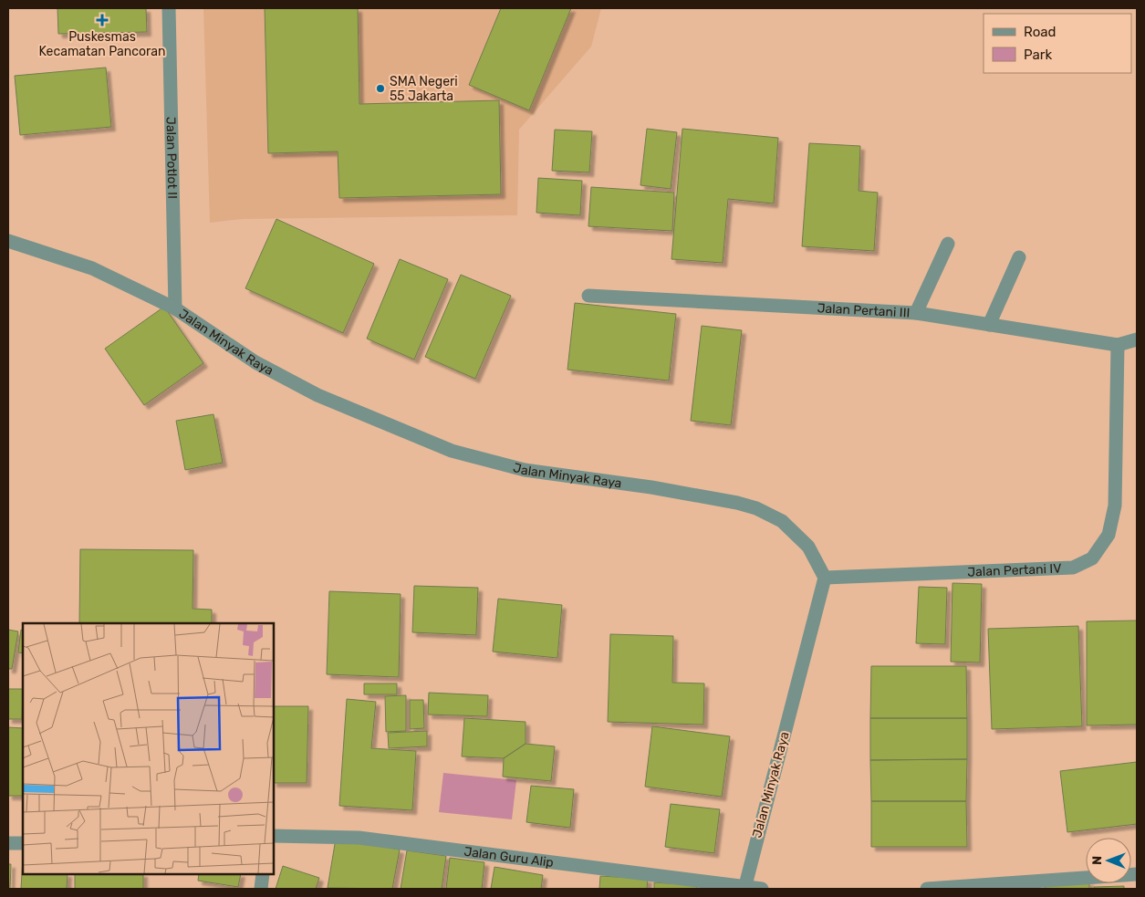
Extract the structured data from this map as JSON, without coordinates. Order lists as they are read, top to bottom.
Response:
{
  "streets": {
    "street": [
      "Jalan Potlot II",
      "Jalan Pertani III",
      "Jalan Minyak Raya",
      "Jalan Pertani IV",
      "Jalan Guru Alip"
    ]
  },
  "crossings": [
    ["Jalan Potlot II", "Jalan Minyak Raya"],
    ["Jalan Pertani III", "Jalan Pertani IV"],
    ["Jalan Minyak Raya", "Jalan Pertani IV"],
    ["Jalan Minyak Raya", "Jalan Guru Alip"]
  ],
  "places": {
    "health": ["Puskesmas Kecamatan Pancoran"],
    "other": ["SMA Negeri 55 Jakarta"]
  },
  "legend": ["Road", "Park"],
  "north": "left"
}
